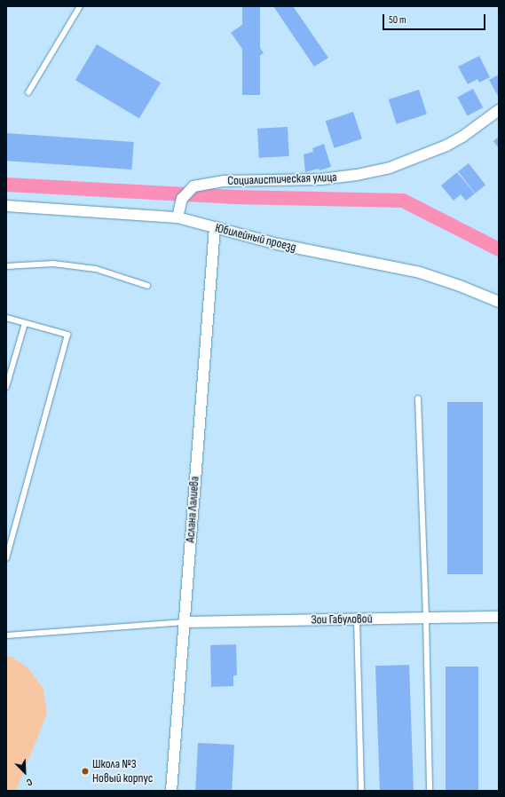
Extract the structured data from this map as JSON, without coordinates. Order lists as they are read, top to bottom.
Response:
{
  "streets": {
    "street": [
      "Социалистическая улица",
      "Юбилейный проезд",
      "Аслана Лалиева",
      "Зои Габуловой"
    ]
  },
  "crossings": [
    ["Социалистическая улица", "Юбилейный проезд"],
    ["Юбилейный проезд", "Аслана Лалиева"],
    ["Аслана Лалиева", "Зои Габуловой"]
  ],
  "places": ["Школа №3 Новый корпус"],
  "scale_bar": "50 m",
  "north": "bottom right"
}
